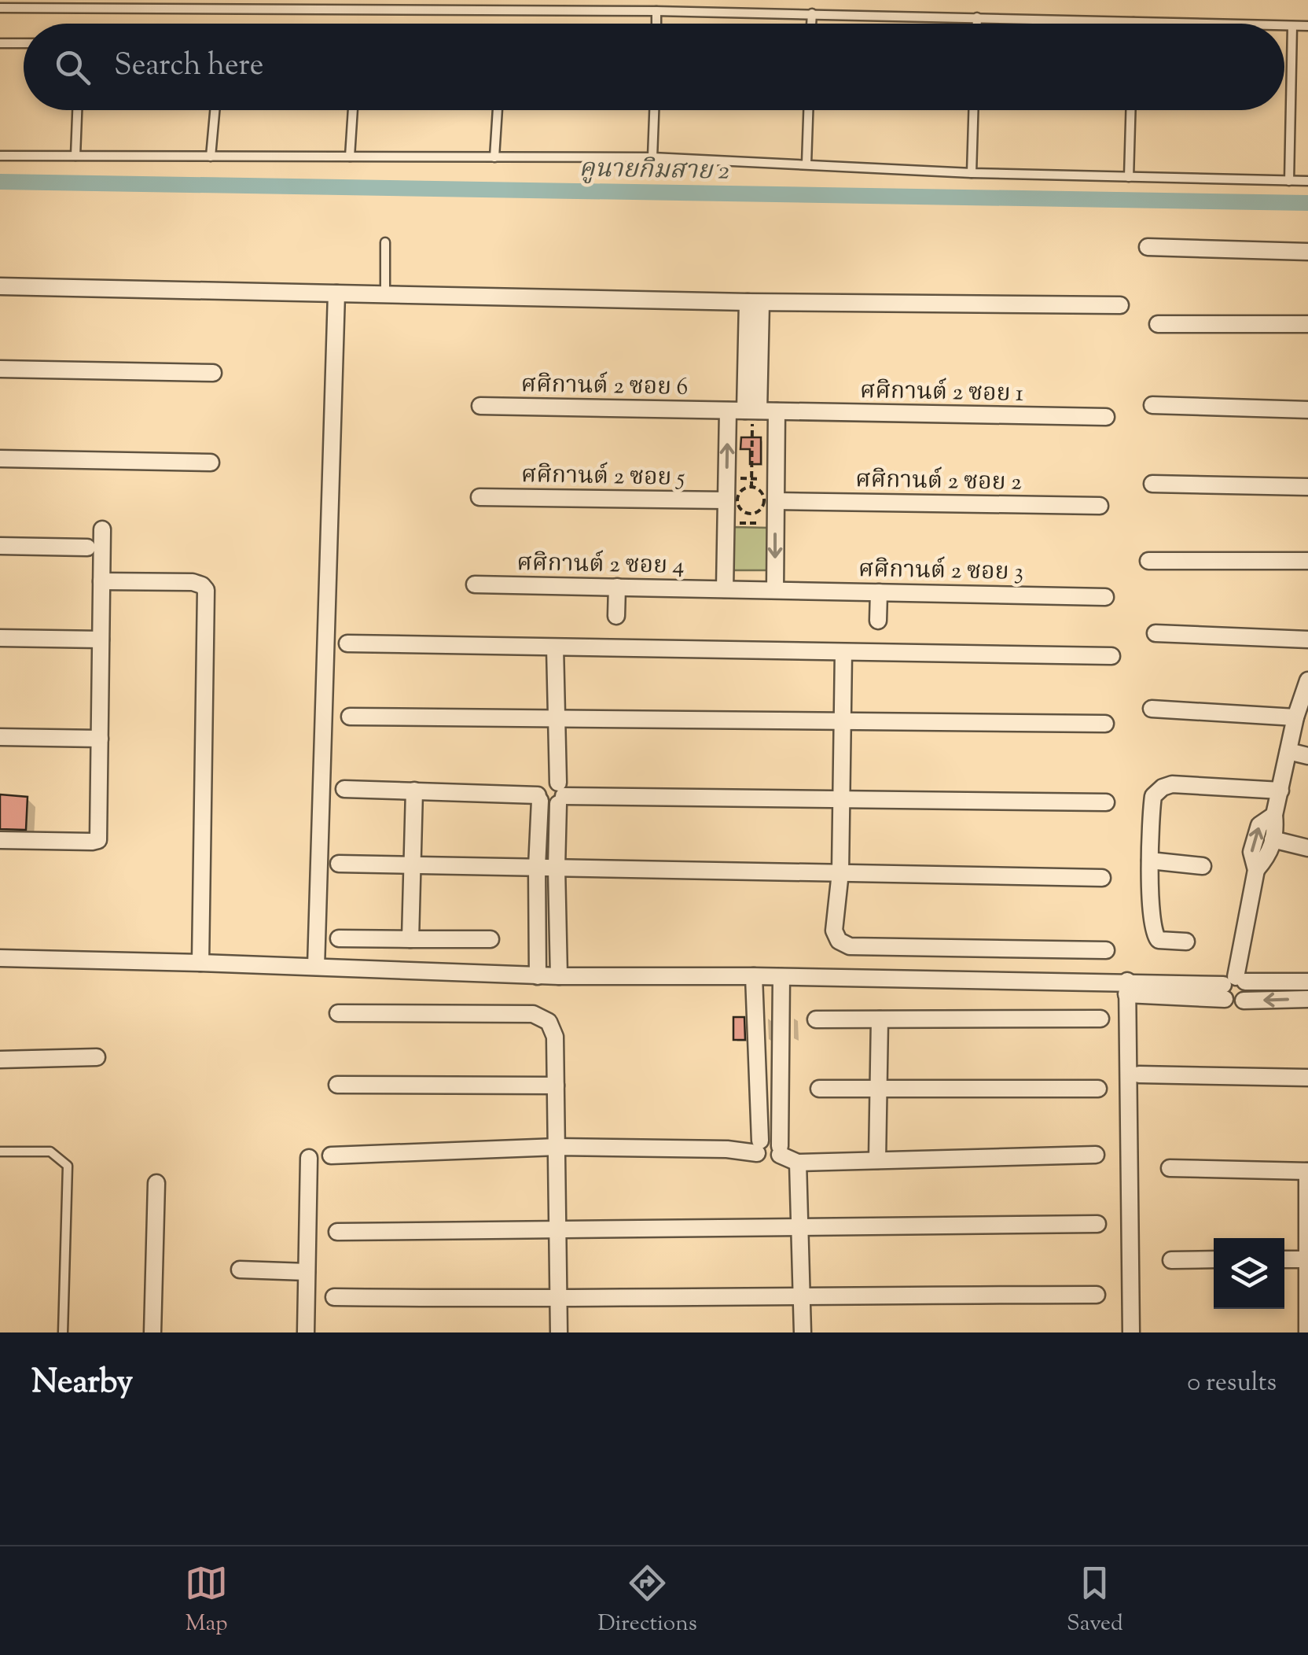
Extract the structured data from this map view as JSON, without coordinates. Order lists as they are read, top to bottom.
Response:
{
  "streets": {
    "street": [
      "ศศิกานต์ 2 ซอย 6",
      "ศศิกานต์ 2 ซอย 1",
      "ศศิกานต์ 2 ซอย 5",
      "ศศิกานต์ 2 ซอย 2",
      "ศศิกานต์ 2 ซอย 4",
      "ศศิกานต์ 2 ซอย 3"
    ]
  },
  "crossings": [
    ["ศศิกานต์ 2 ซอย 6", "ศศิกานต์ 2 ซอย 1"],
    ["ศศิกานต์ 2 ซอย 4", "ศศิกานต์ 2 ซอย 3"]
  ],
  "water": ["คูนายกิมสาย 2"],
  "page": {
    "search": "Search here",
    "heading": ["Nearby", "0 results"],
    "nav": ["Map", "Directions", "Saved"]
  }
}
